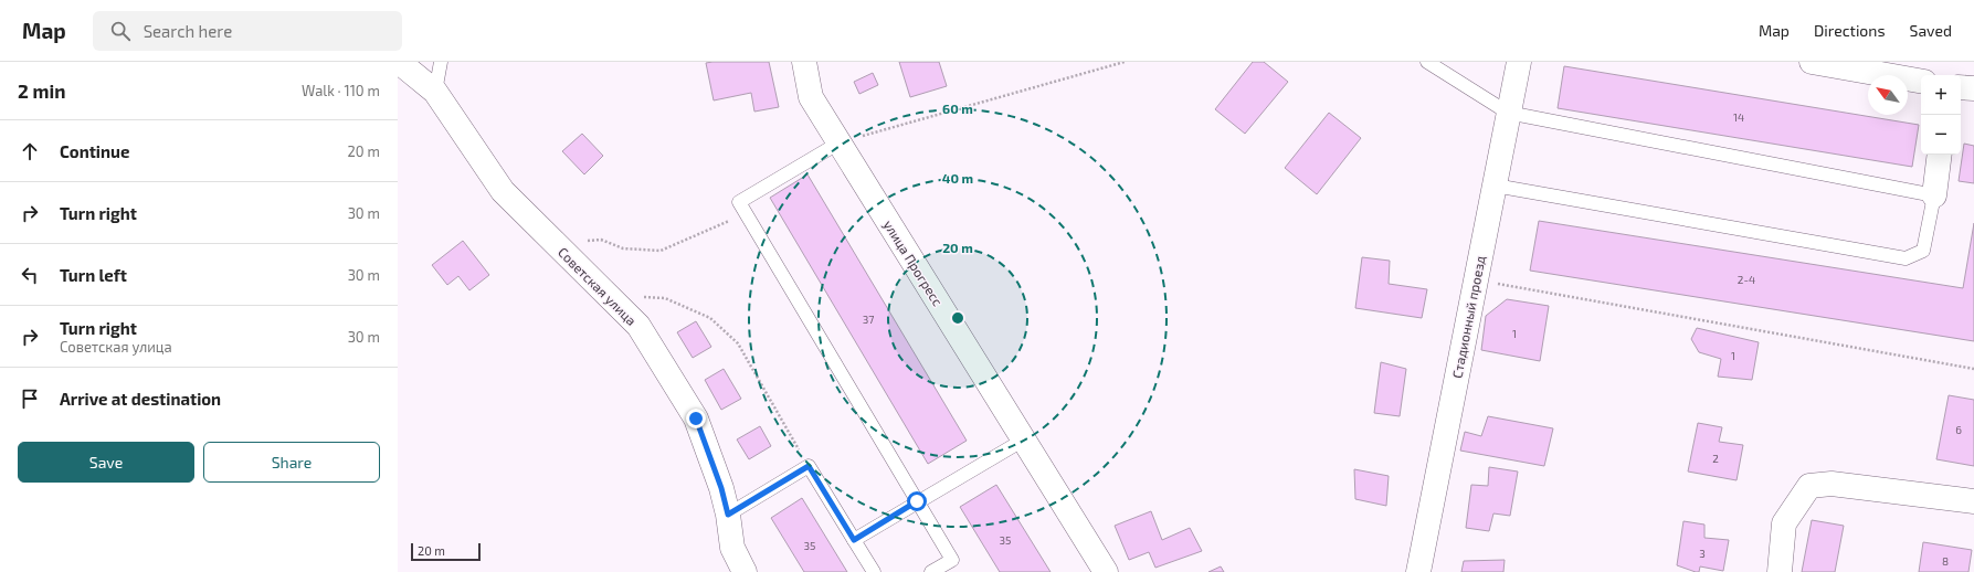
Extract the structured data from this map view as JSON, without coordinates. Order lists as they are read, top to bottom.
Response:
{
  "streets": {
    "street": ["улица Прогресс", "Советская улица", "Стадионный проезд"]
  },
  "house_numbers": [
    "14",
    "2-4",
    "37",
    "1",
    "1",
    "6",
    "2",
    "35",
    "35",
    "3",
    "8"
  ],
  "scale_bar": "20 m",
  "north": "top left",
  "page": {
    "header": "Map",
    "search": "Search here",
    "nav": ["Map", "Directions", "Saved"],
    "heading": ["2 min", "Walk · 110 m"],
    "map_buttons": ["+", "−"],
    "list": [
      ["Continue", "20 m"],
      ["Turn right", "30 m"],
      ["Turn left", "30 m"],
      ["Turn right", "Советская улица", "30 m"],
      "Arrive at destination"
    ],
    "buttons": ["Save", "Share"],
    "scale": "20 m"
  },
  "rings": ["60 m", "40 m", "20 m"]
}
